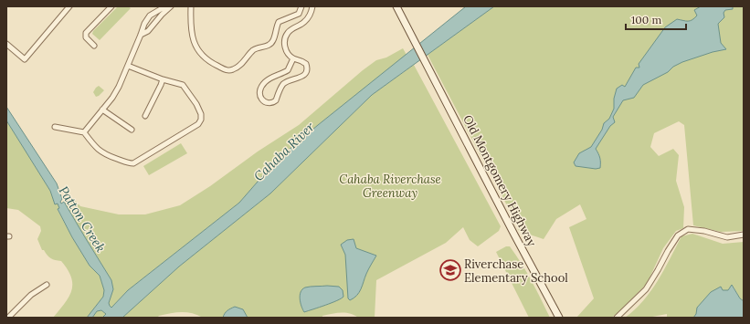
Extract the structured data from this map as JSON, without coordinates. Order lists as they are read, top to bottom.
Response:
{
  "streets": {
    "street": ["Old Montgomery Highway"]
  },
  "water": ["Cahaba River", "Patton Creek"],
  "parks": ["Cahaba Riverchase Greenway"],
  "places": {
    "school or university": ["Riverchase Elementary School"]
  },
  "scale_bar": "100 m"
}
